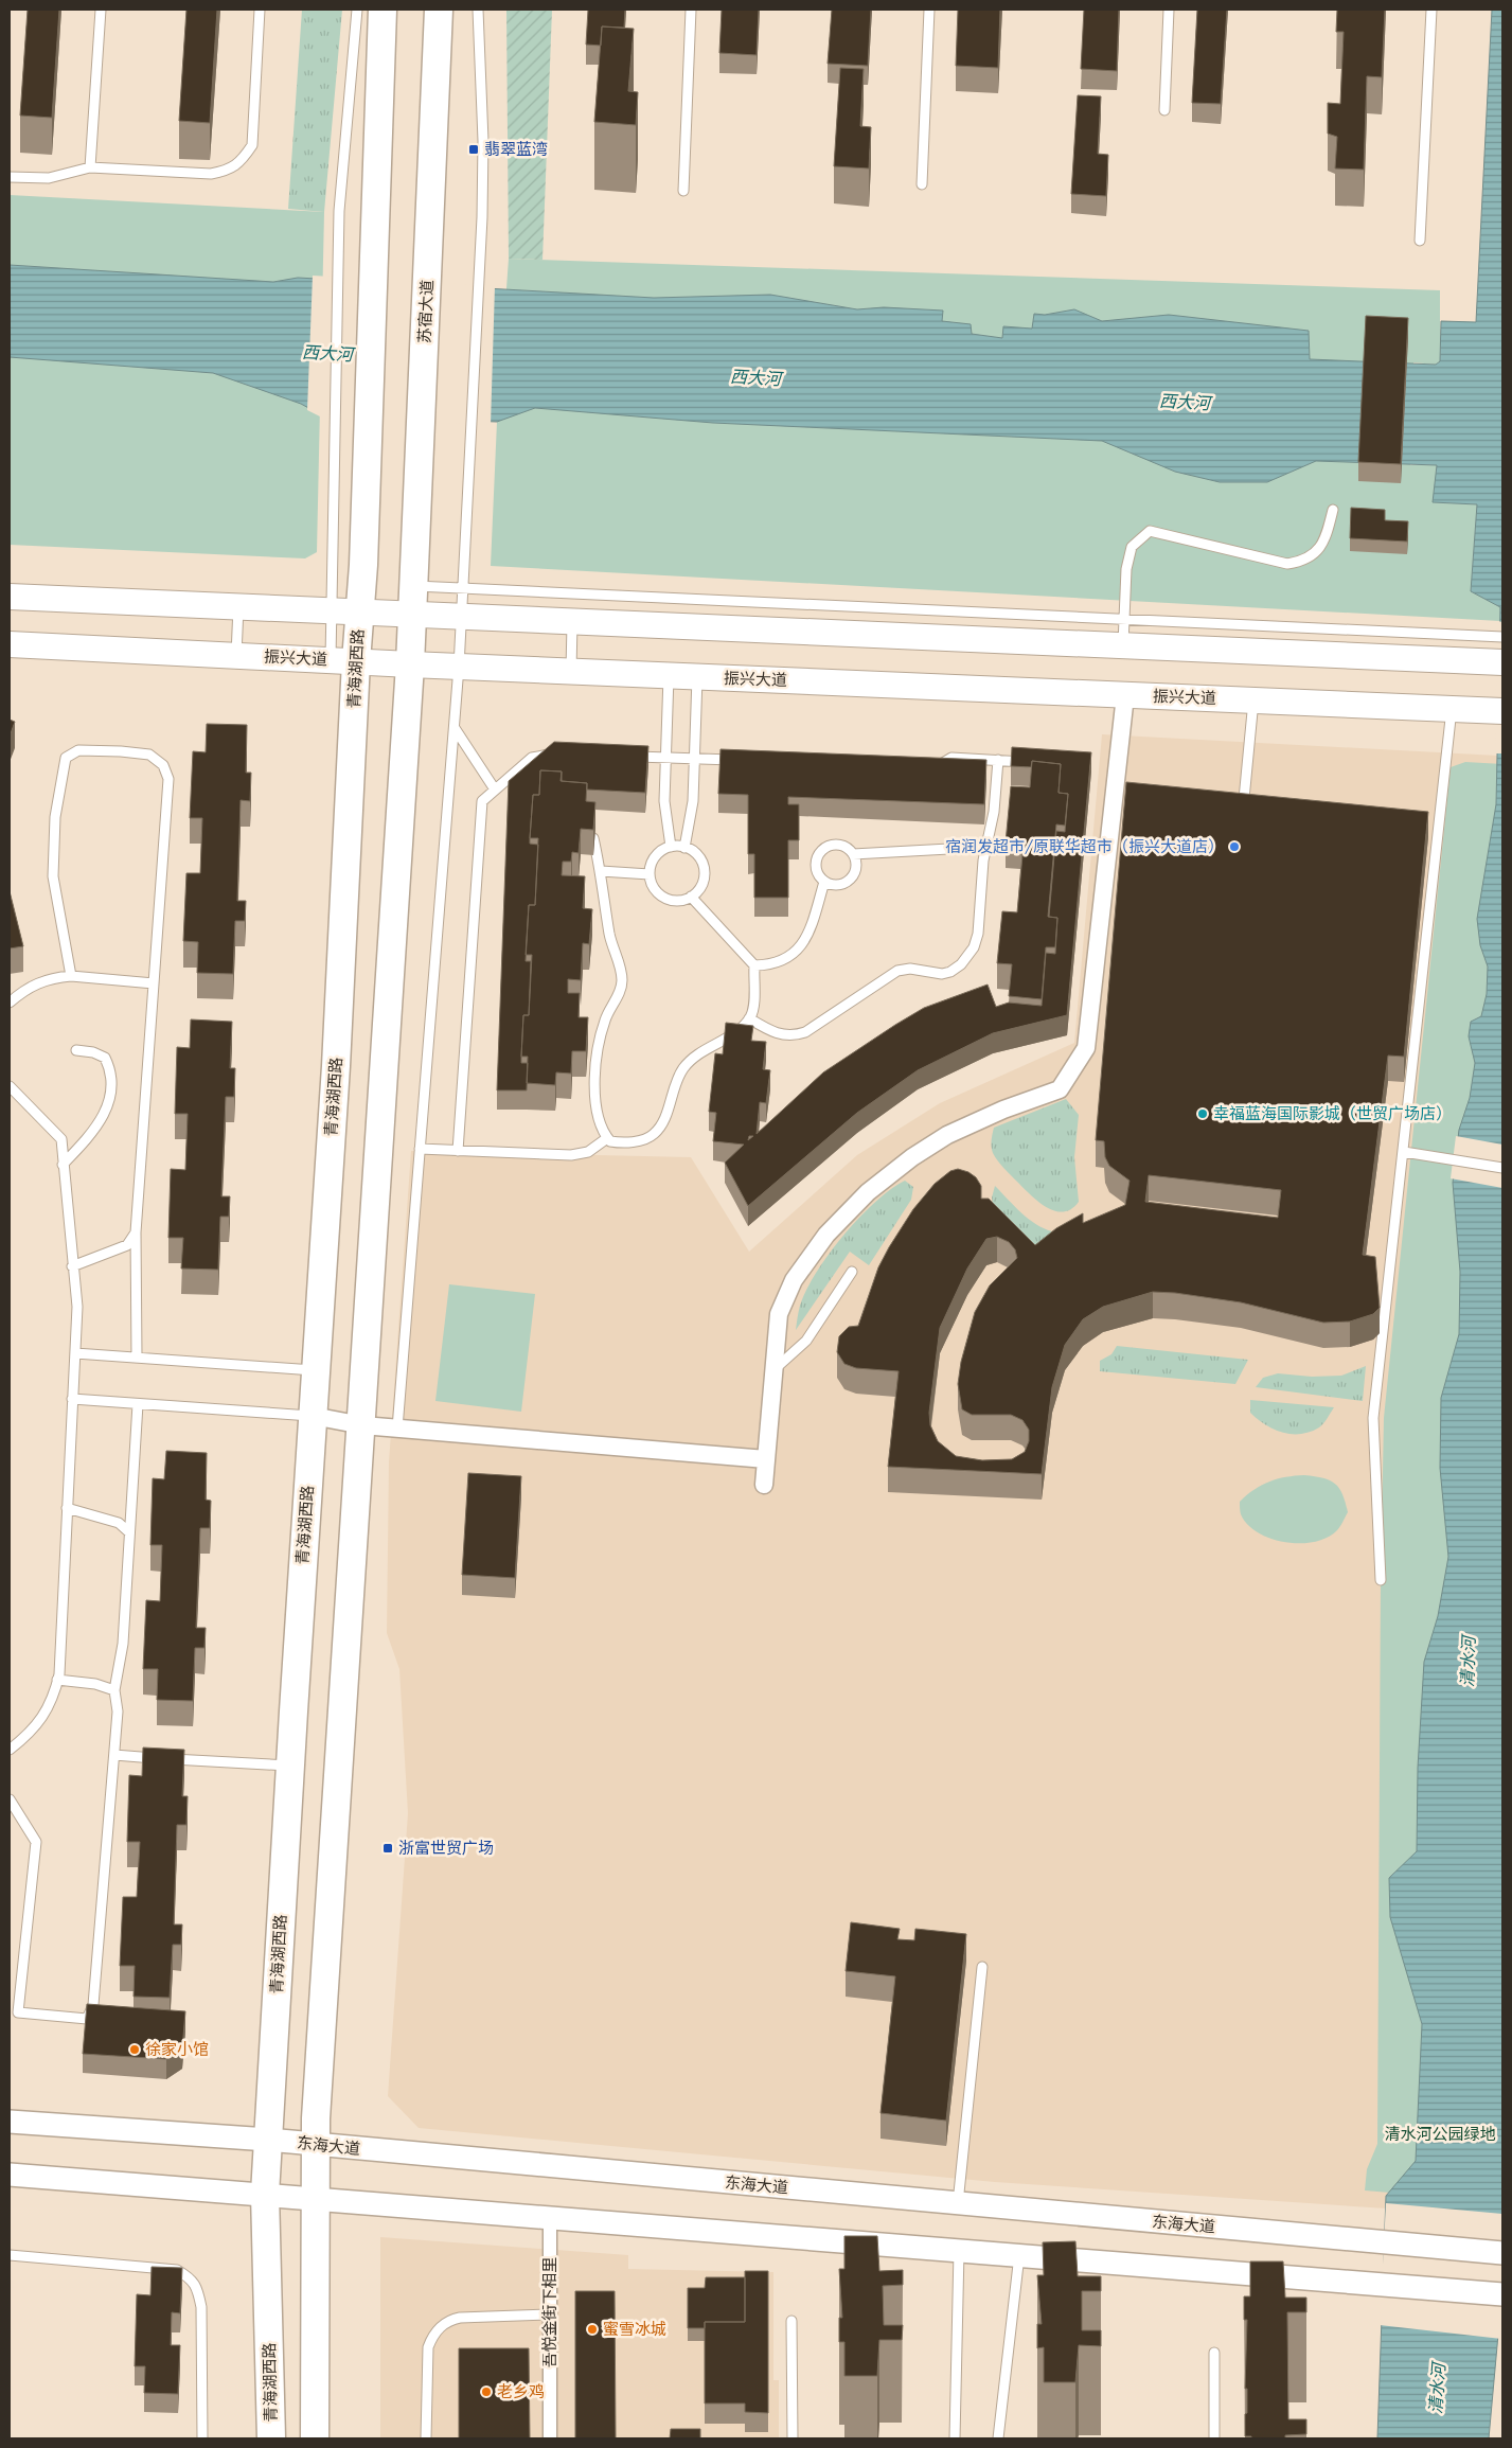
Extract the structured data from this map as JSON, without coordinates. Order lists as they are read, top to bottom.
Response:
{
  "streets": {
    "main road": ["苏宿大道", "振兴大道", "青海湖西路"],
    "street": ["东海大道", "吾悦金街下相里"]
  },
  "crossings": [
    ["振兴大道", "青海湖西路"],
    ["青海湖西路", "东海大道"]
  ],
  "water": ["西大河", "清水河"],
  "parks": ["清水河公园绿地"],
  "places": {
    "transit": ["翡翠蓝湾", "浙富世贸广场"],
    "other": [
      "宿润发超市/原联华超市（振兴大道店）",
      "幸福蓝海国际影城（世贸广场店）",
      "徐家小馆",
      "蜜雪冰城",
      "老乡鸡"
    ]
  }
}
